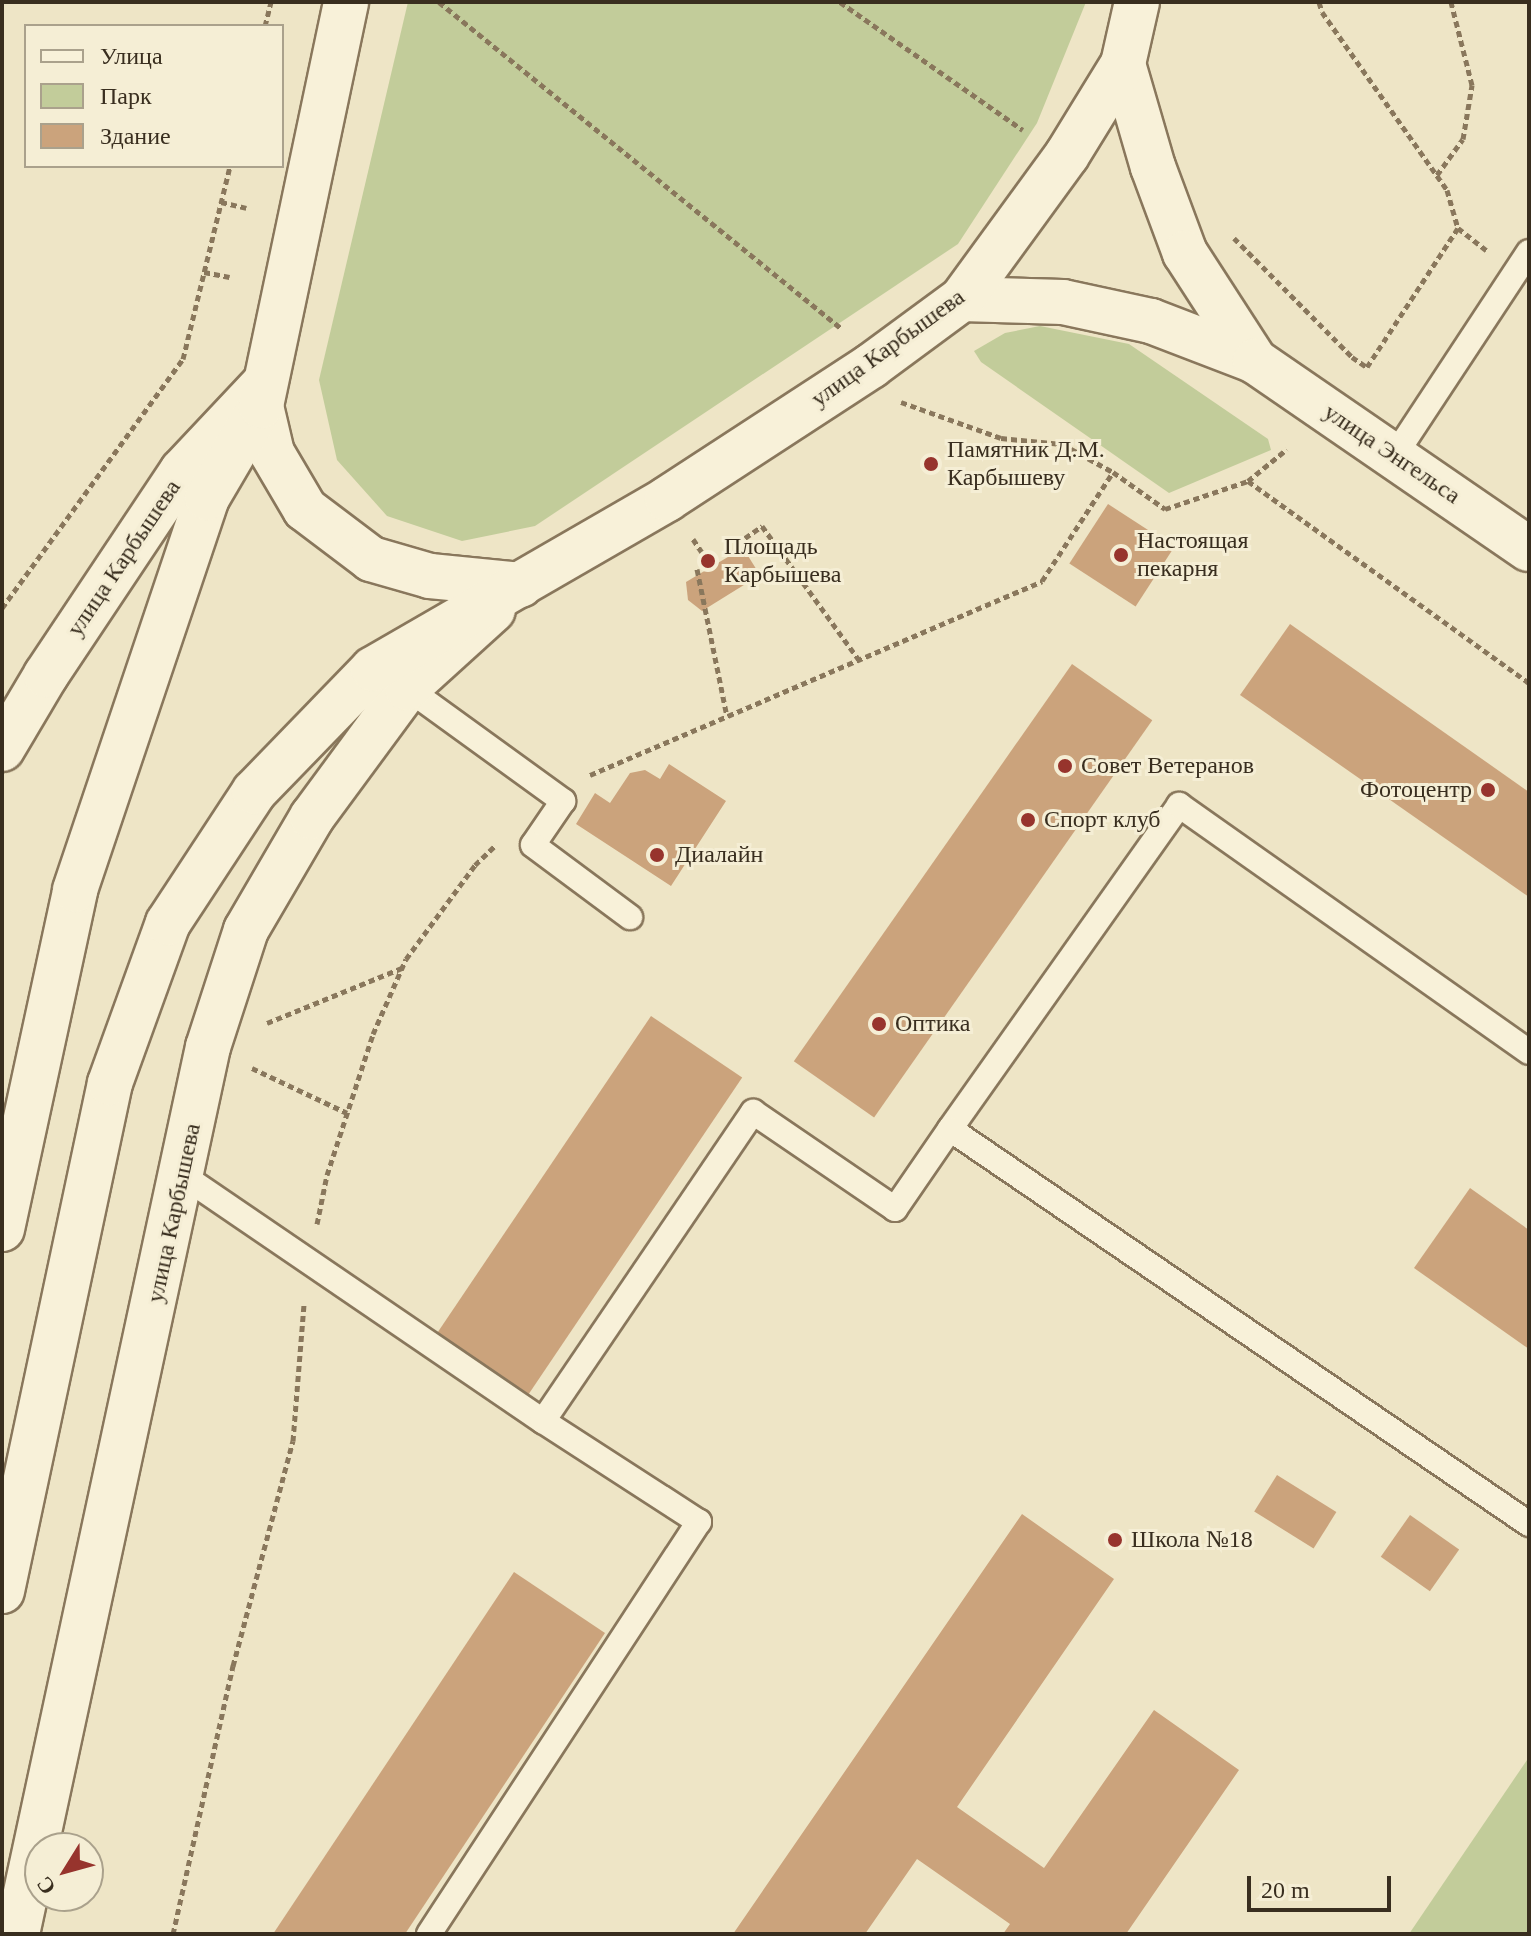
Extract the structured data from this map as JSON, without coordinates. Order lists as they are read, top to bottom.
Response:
{
  "streets": {
    "street": ["улица Карбышева", "улица Энгельса"]
  },
  "crossings": [
    ["улица Карбышева", "улица Энгельса"]
  ],
  "places": [
    "Памятник Д.М. Карбышеву",
    "Настоящая пекарня",
    "Площадь Карбышева",
    "Совет Ветеранов",
    "Фотоцентр",
    "Спорт клуб",
    "Диалайн",
    "Оптика",
    "Школа №18"
  ],
  "legend": ["Улица", "Парк", "Здание"],
  "scale_bar": "20 m",
  "north": "bottom left"
}
